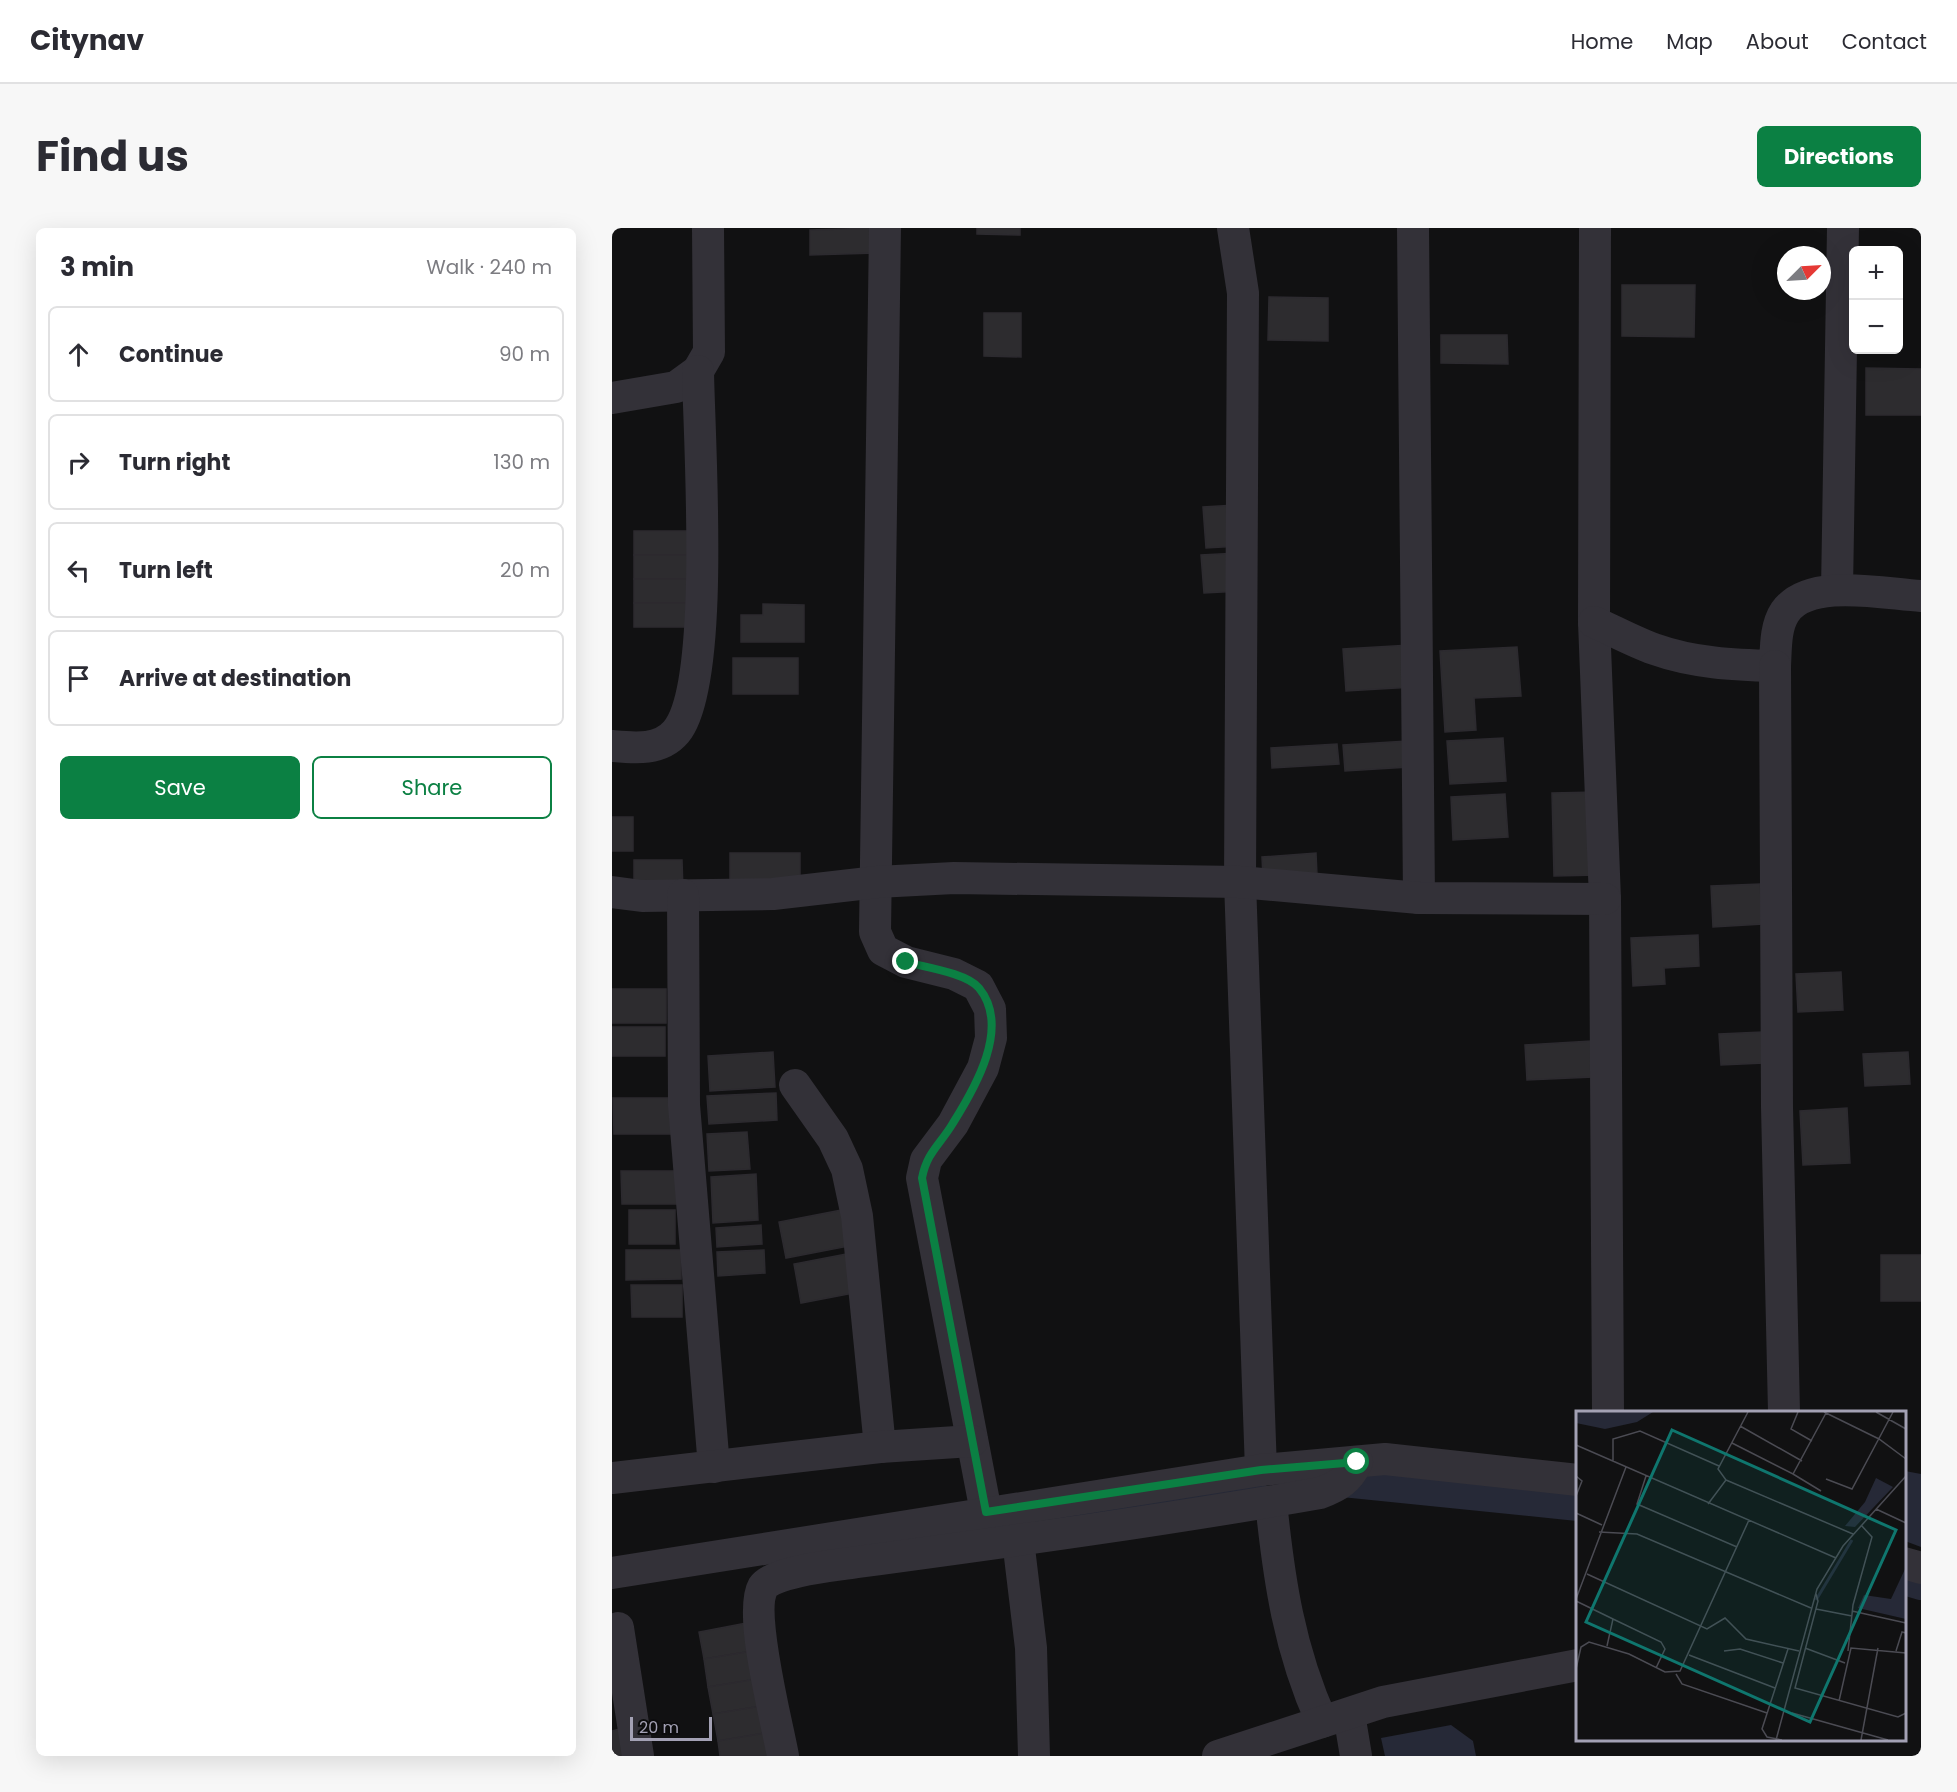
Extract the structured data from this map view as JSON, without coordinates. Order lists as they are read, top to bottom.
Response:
{
  "scale_bar": "20 m",
  "north": "top right",
  "page": {
    "header": "Citynav",
    "nav": [
      "Home",
      "Map",
      "About",
      "Contact"
    ],
    "title": "Find us",
    "buttons": [
      "Directions",
      ["Save", "Share"]
    ],
    "heading": ["3 min", "Walk · 240 m"],
    "map_buttons": ["+", "−"],
    "list": [
      ["Continue", "90 m"],
      ["Turn right", "130 m"],
      ["Turn left", "20 m"],
      "Arrive at destination"
    ],
    "scale": "20 m"
  }
}
